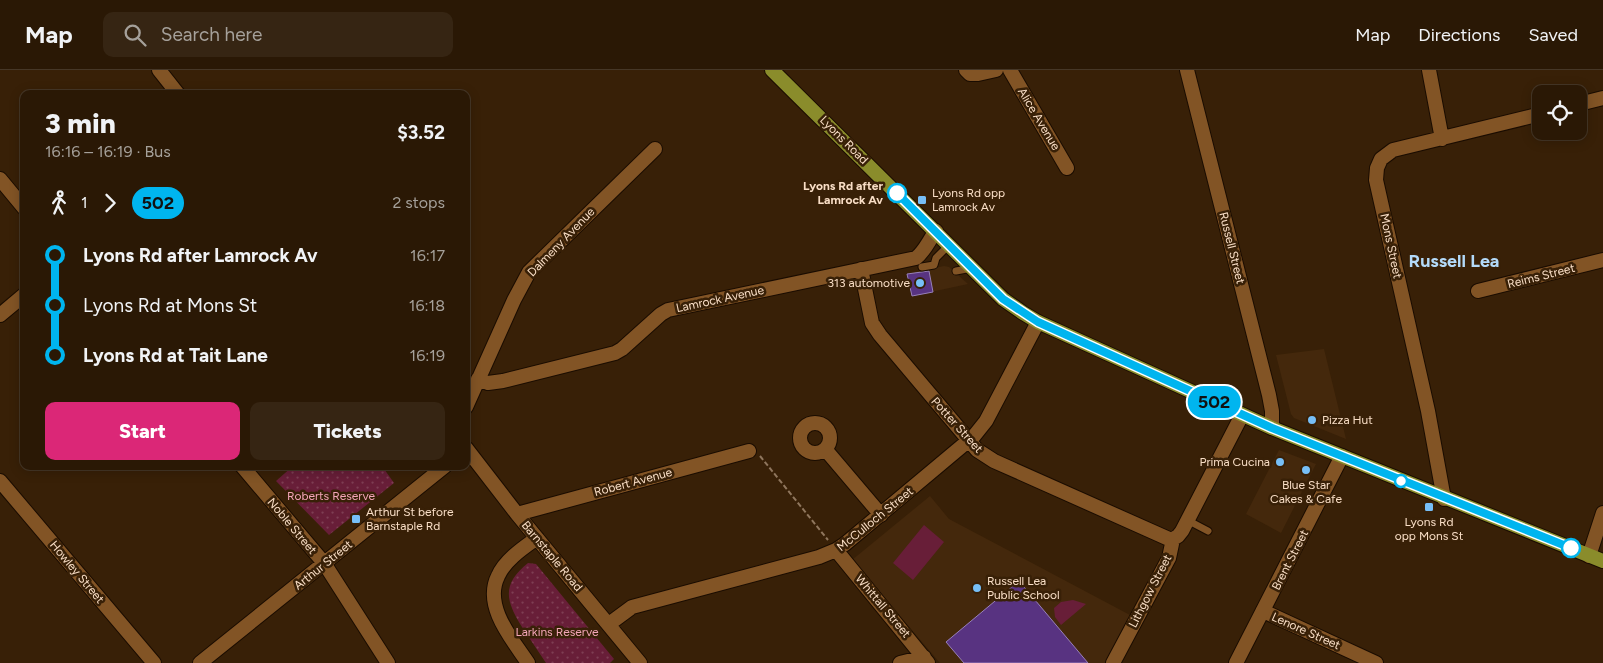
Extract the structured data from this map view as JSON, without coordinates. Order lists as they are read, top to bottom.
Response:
{
  "streets": {
    "main road": ["Lyons Road"],
    "street": [
      "Alice Avenue",
      "Dalmeny Avenue",
      "Mons Street",
      "Russell Street",
      "Reims Street",
      "Lamrock Avenue",
      "Potter Street",
      "Robert Avenue",
      "McCulloch Street",
      "Noble Street",
      "Barnstaple Road",
      "Brent Street",
      "Arthur Street",
      "Howley Street",
      "Lithgow Street",
      "Whittall Street",
      "Lenore Street"
    ]
  },
  "crossings": [
    ["Lyons Road", "Mons Street"],
    ["Lyons Road", "Russell Street"],
    ["Lyons Road", "Lamrock Avenue"],
    ["Lyons Road", "McCulloch Street"],
    ["Lyons Road", "Brent Street"],
    ["Lyons Road", "Lithgow Street"],
    ["Dalmeny Avenue", "Lamrock Avenue"],
    ["Lamrock Avenue", "Potter Street"],
    ["Potter Street", "McCulloch Street"],
    ["Potter Street", "Lithgow Street"],
    ["Robert Avenue", "Barnstaple Road"],
    ["McCulloch Street", "Barnstaple Road"],
    ["McCulloch Street", "Whittall Street"],
    ["Noble Street", "Arthur Street"],
    ["Brent Street", "Lenore Street"]
  ],
  "districts": ["Russell Lea"],
  "parks": ["Roberts Reserve", "Larkins Reserve"],
  "places": {
    "other": [
      "Lyons Rd after Lamrock Av",
      "313 automotive",
      "Pizza Hut",
      "Prima Cucina",
      "Blue Star Cakes & Cafe",
      "Russell Lea Public School"
    ],
    "transit": ["Lyons Rd opp Lamrock Av", "Lyons Rd opp Mons St", "Arthur St before Barnstaple Rd"]
  },
  "lines": ["bus line 502"],
  "page": {
    "header": "Map",
    "search": "Search here",
    "nav": ["Map", "Directions", "Saved"],
    "on_map": "502",
    "heading": ["3 min", "16:16 – 16:19 · Bus", "$3.52"],
    "legs": ["1", "502", "2 stops"],
    "list": [
      {
        "name": "Lyons Rd after Lamrock Av",
        "value": "16:17"
      },
      {
        "name": "Lyons Rd at Mons St",
        "value": "16:18"
      },
      {
        "name": "Lyons Rd at Tait Lane",
        "value": "16:19"
      }
    ],
    "buttons": ["Start", "Tickets"]
  }
}
